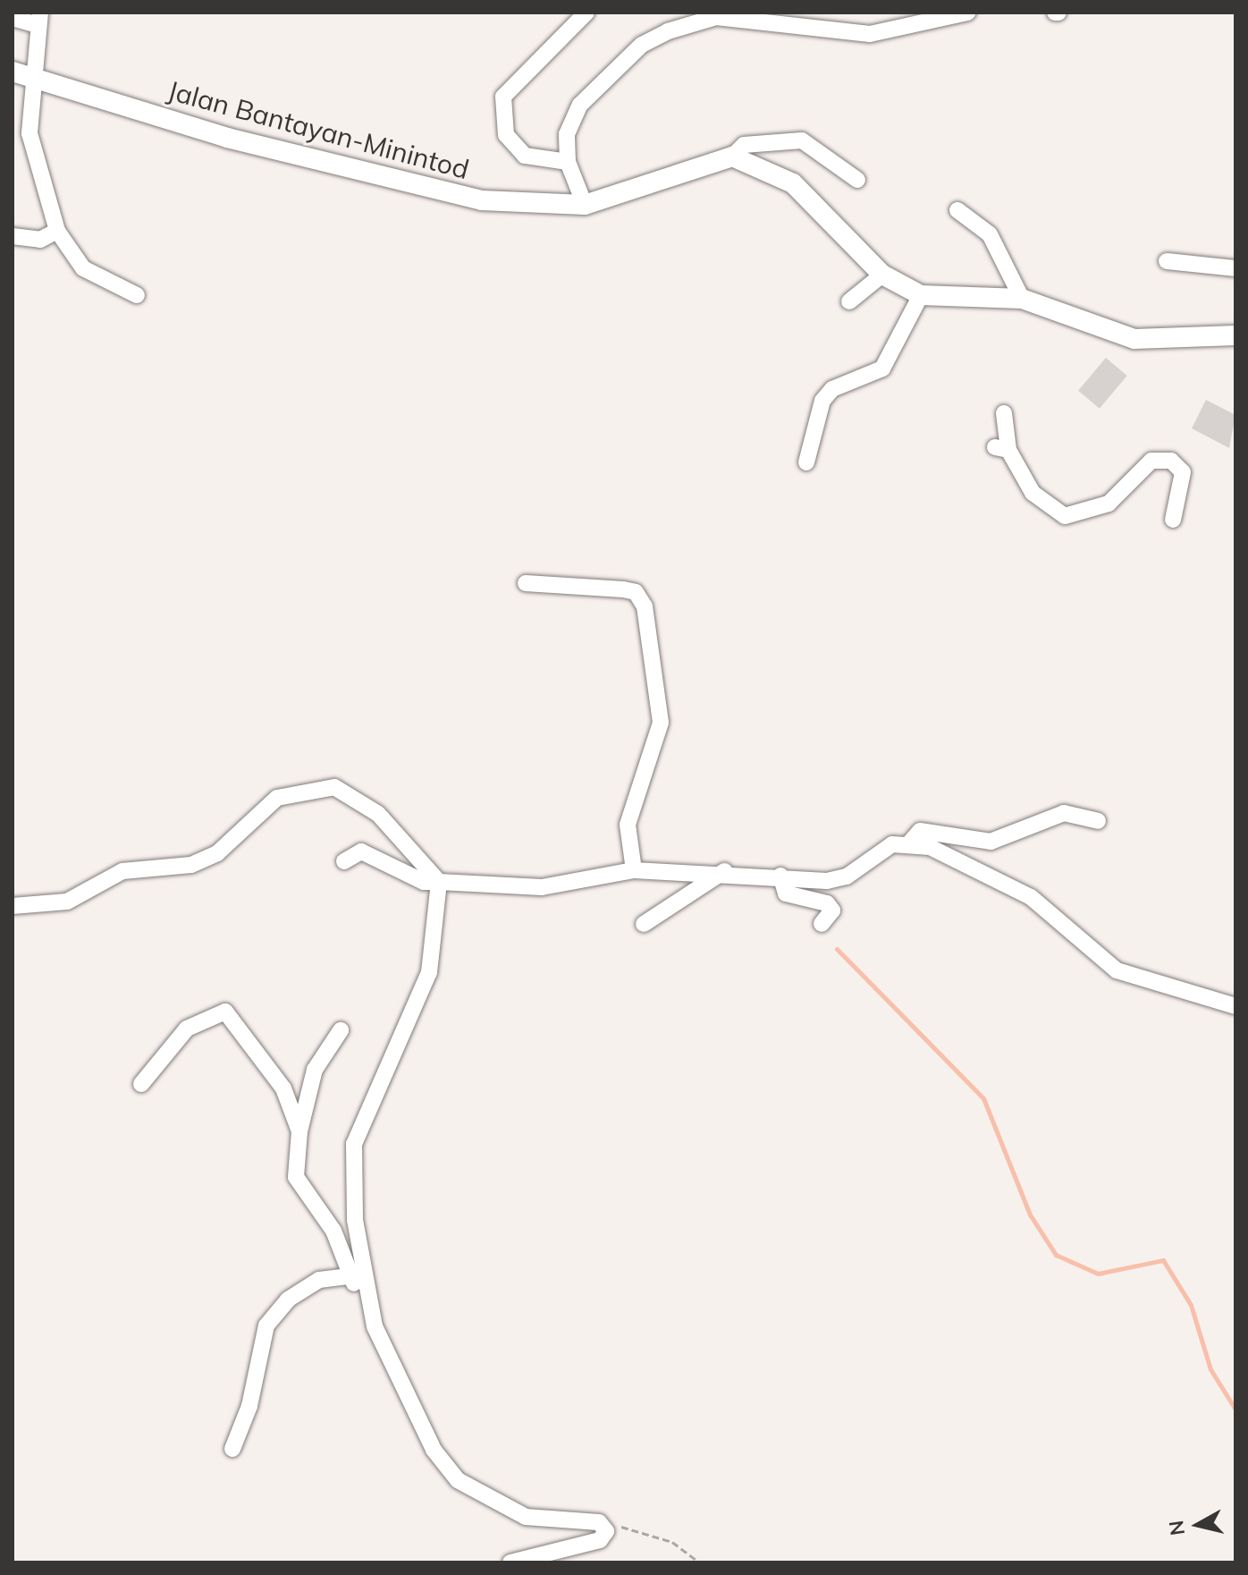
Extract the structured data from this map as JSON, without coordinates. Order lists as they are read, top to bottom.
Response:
{
  "streets": {
    "main road": ["Jalan Bantayan-Minintod"]
  },
  "north": "left"
}
